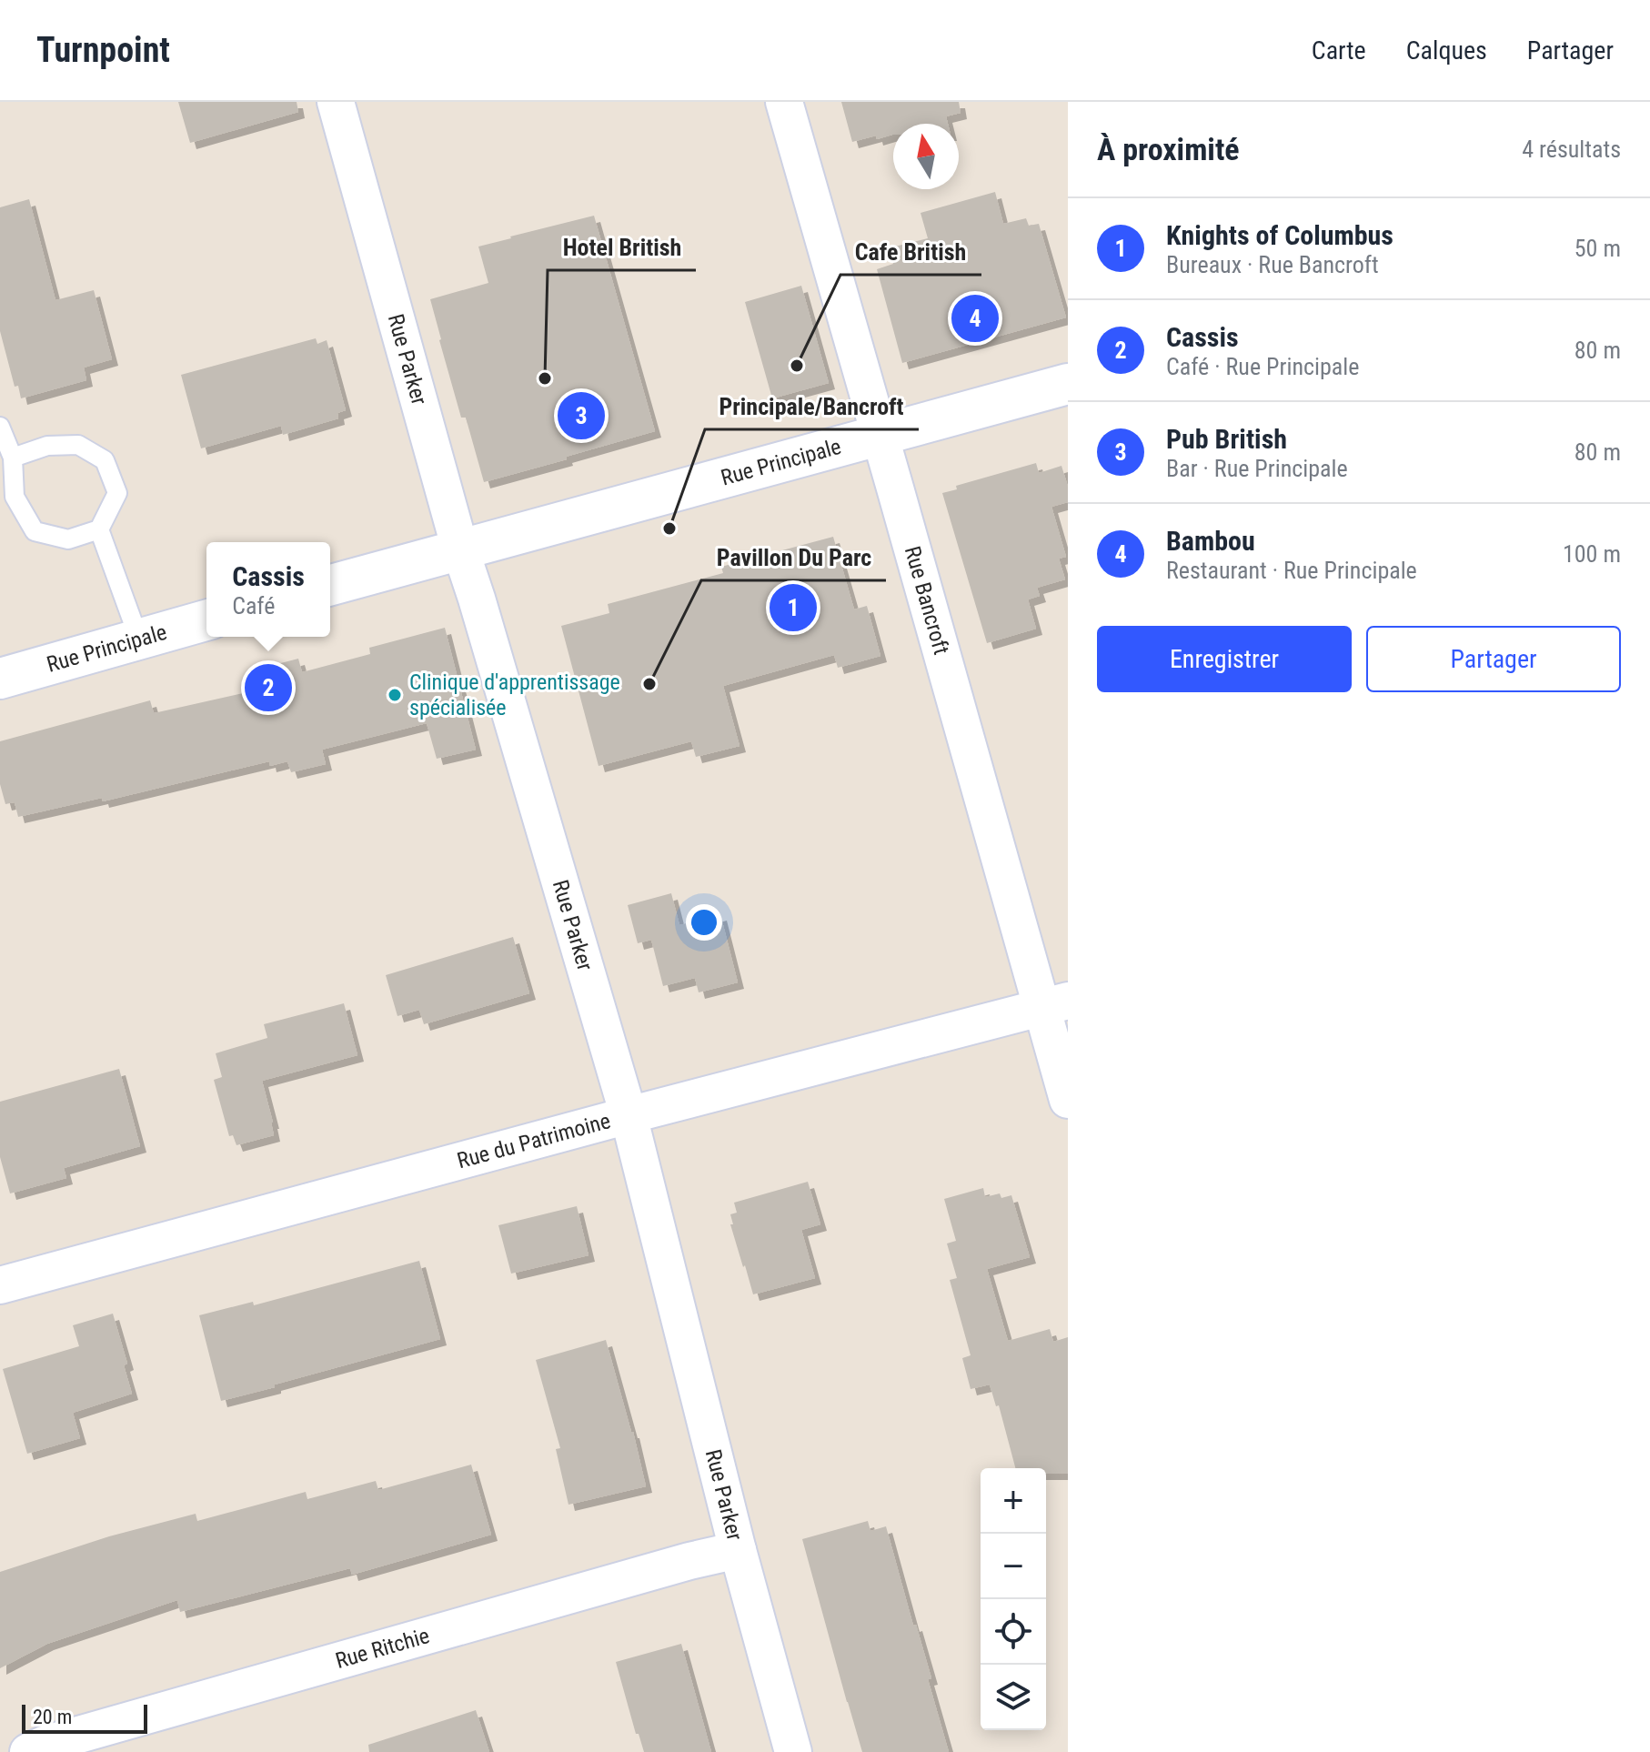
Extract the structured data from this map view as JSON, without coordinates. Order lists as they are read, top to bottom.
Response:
{
  "streets": {
    "street": [
      "Rue Parker",
      "Rue Principale",
      "Rue Bancroft",
      "Rue du Patrimoine",
      "Rue Ritchie"
    ]
  },
  "crossings": [
    ["Rue Parker", "Rue Principale"],
    ["Rue Parker", "Rue du Patrimoine"],
    ["Rue Parker", "Rue Ritchie"],
    ["Rue Principale", "Rue Bancroft"],
    ["Rue Bancroft", "Rue du Patrimoine"]
  ],
  "places": [
    "Cafe British",
    "Hotel British",
    "Principale/Bancroft",
    "Pavillon Du Parc",
    "Clinique d'apprentissage spécialisée"
  ],
  "scale_bar": "20 m",
  "north": "top",
  "page": {
    "header": "Turnpoint",
    "nav": ["Carte", "Calques", "Partager"],
    "heading": ["À proximité", "4 résultats"],
    "list": [
      {
        "mark": "1",
        "name": "Knights of Columbus",
        "note": "Bureaux · Rue Bancroft",
        "value": "50 m"
      },
      {
        "mark": "2",
        "name": "Cassis",
        "note": "Café · Rue Principale",
        "value": "80 m"
      },
      {
        "mark": "3",
        "name": "Pub British",
        "note": "Bar · Rue Principale",
        "value": "80 m"
      },
      {
        "mark": "4",
        "name": "Bambou",
        "note": "Restaurant · Rue Principale",
        "value": "100 m"
      }
    ],
    "pins": [
      "4",
      "3",
      "1",
      "2"
    ],
    "popup": ["Cassis", "Café"],
    "buttons": ["Enregistrer", "Partager"],
    "map_buttons": ["+", "−"],
    "scale": "20 m"
  }
}
